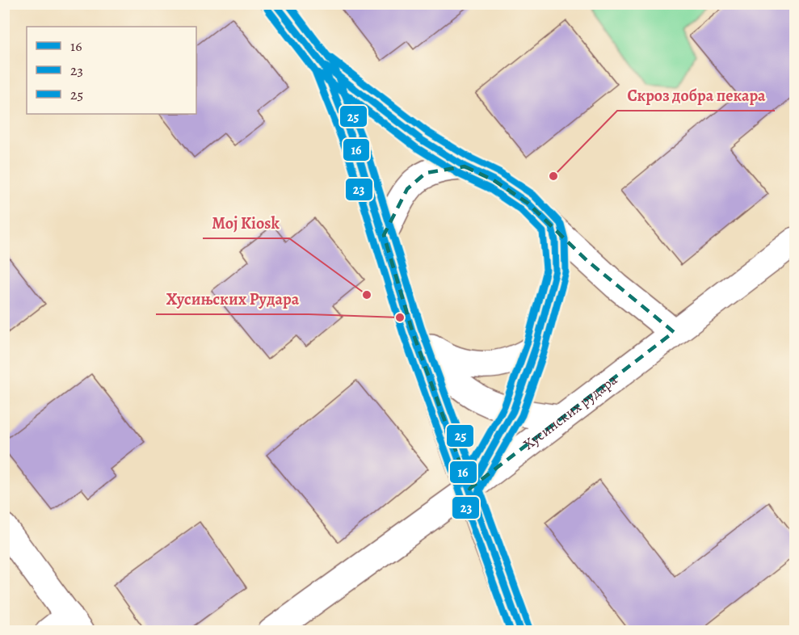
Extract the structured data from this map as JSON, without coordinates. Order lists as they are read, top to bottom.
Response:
{
  "streets": {
    "street": ["Хусинских рудара"]
  },
  "places": ["Скроз добра пекара", "Moj Kiosk", "Хусињских Рудара"],
  "lines": ["transit line 16", "transit line 25", "transit line 23"],
  "legend": ["16", "23", "25"]
}
